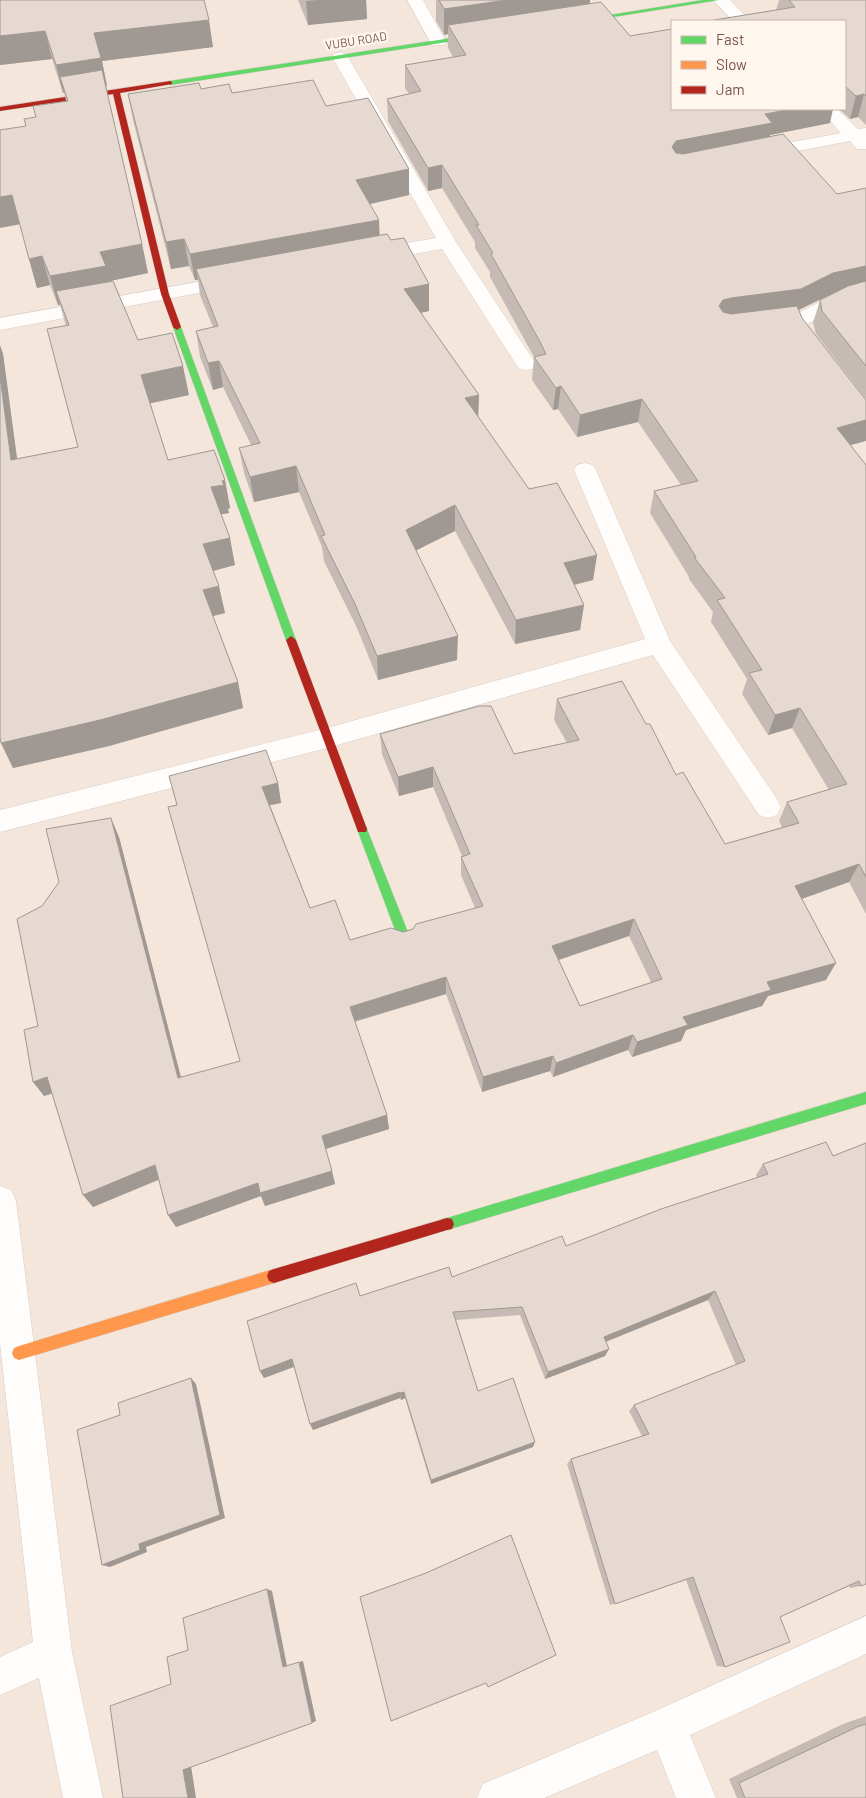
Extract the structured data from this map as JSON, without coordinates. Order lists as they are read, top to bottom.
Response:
{
  "streets": {
    "street": ["VUBU ROAD"]
  },
  "legend": ["Fast", "Slow", "Jam"]
}
